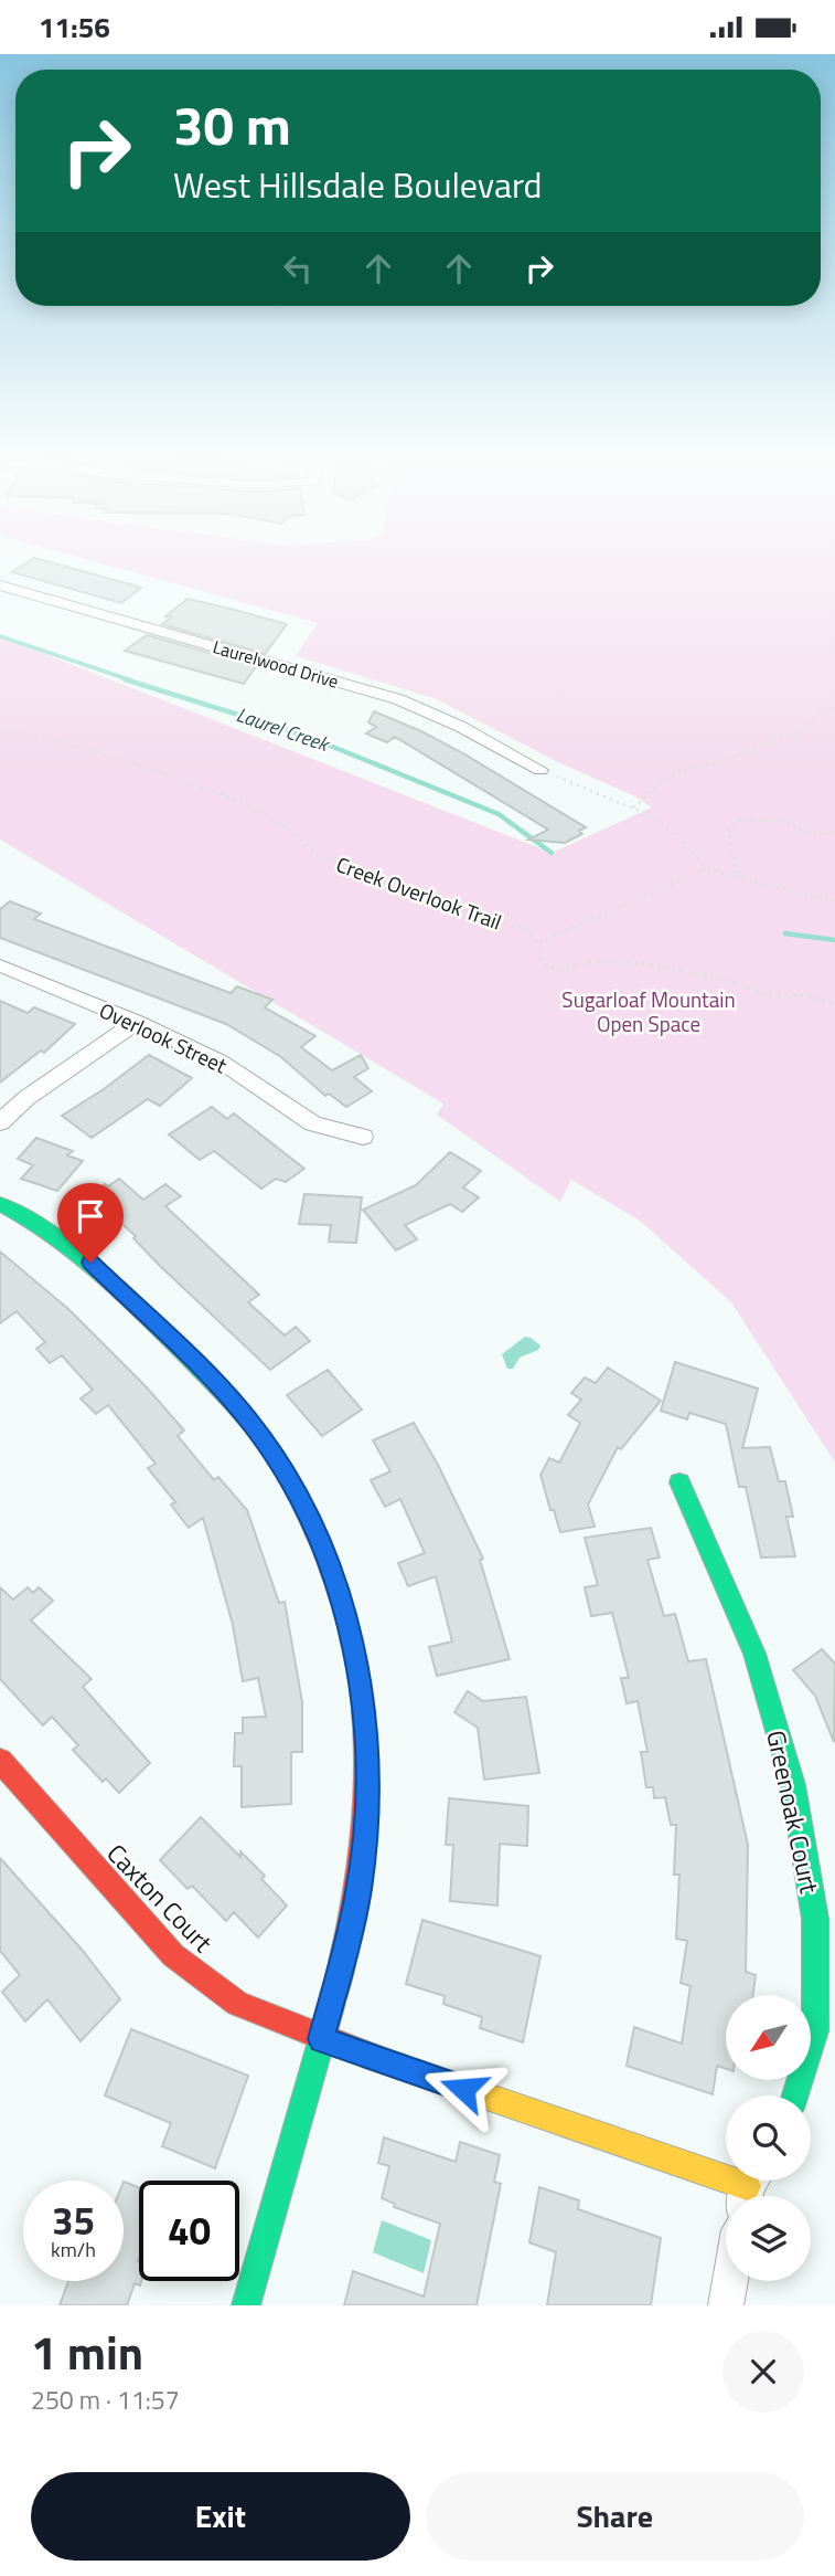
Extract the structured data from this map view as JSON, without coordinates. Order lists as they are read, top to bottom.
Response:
{
  "streets": {
    "street": [
      "Laurelwood Drive",
      "Overlook Street",
      "Greenoak Court",
      "Caxton Court"
    ],
    "path": ["Creek Overlook Trail"]
  },
  "water": ["Laurel Creek"],
  "parks": ["Sugarloaf Mountain Open Space"],
  "north": "bottom left",
  "page": {
    "status": "11:56",
    "turn": ["30 m", "West Hillsdale Boulevard"],
    "speed": "35 km/h",
    "limit": "40",
    "heading": ["1 min", "250 m · 11:57"],
    "buttons": ["Exit", "Share"]
  }
}
